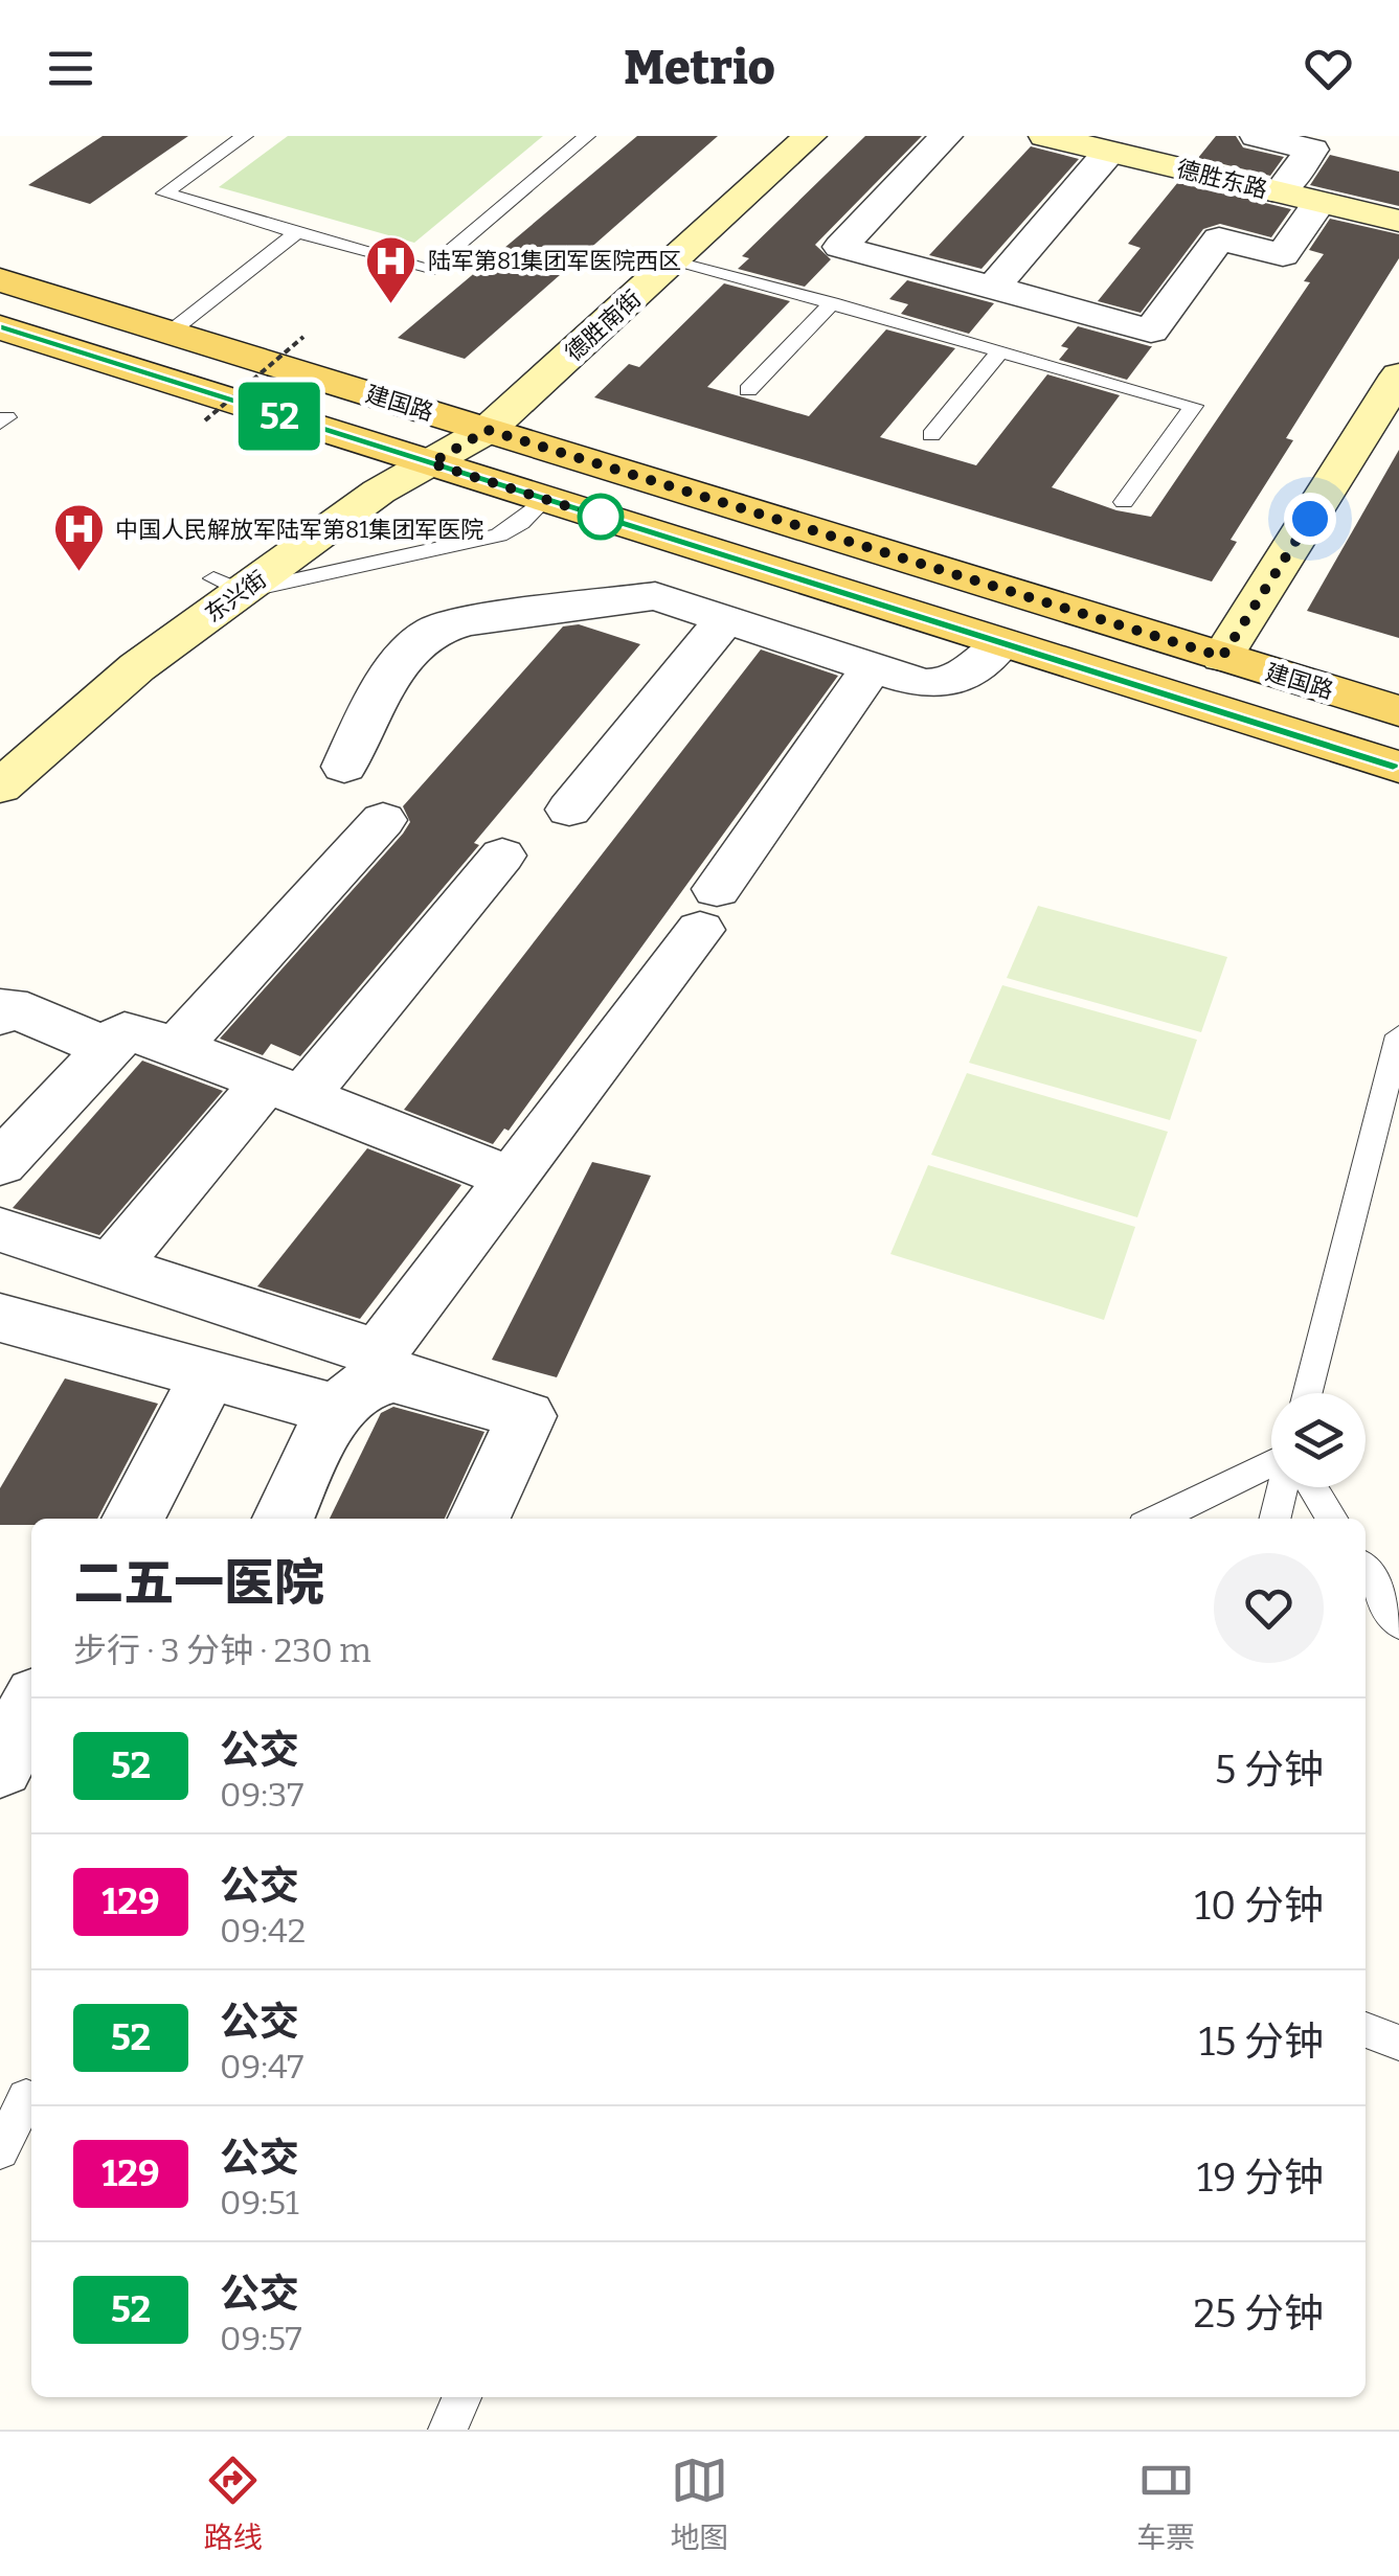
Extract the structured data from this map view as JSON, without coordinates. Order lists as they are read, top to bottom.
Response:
{
  "streets": {
    "main road": [
      "德胜东路",
      "德胜南街",
      "建国路",
      "东兴街"
    ]
  },
  "crossings": [
    ["德胜南街", "建国路"],
    ["德胜南街", "东兴街"],
    ["建国路", "东兴街"]
  ],
  "places": {
    "hospital": ["陆军第81集团军医院西区", "中国人民解放军陆军第81集团军医院"]
  },
  "lines": ["bus line 52"],
  "page": {
    "header": "Metrio",
    "on_map": "52",
    "heading": ["二五一医院", "步行 · 3 分钟 · 230 m"],
    "list": [
      {
        "mark": "52",
        "name": "公交",
        "note": "09:37",
        "value": "5 分钟"
      },
      {
        "mark": "129",
        "name": "公交",
        "note": "09:42",
        "value": "10 分钟"
      },
      {
        "mark": "52",
        "name": "公交",
        "note": "09:47",
        "value": "15 分钟"
      },
      {
        "mark": "129",
        "name": "公交",
        "note": "09:51",
        "value": "19 分钟"
      },
      {
        "mark": "52",
        "name": "公交",
        "note": "09:57",
        "value": "25 分钟"
      }
    ],
    "tabs": ["路线", "地图", "车票"]
  }
}
